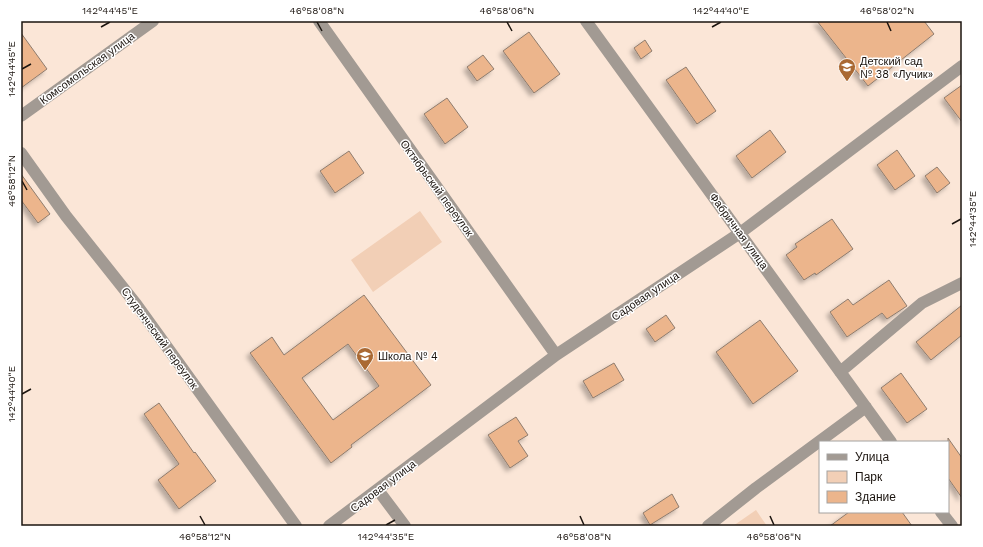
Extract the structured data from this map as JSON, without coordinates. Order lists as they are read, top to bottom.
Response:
{
  "streets": {
    "street": [
      "Комсомольская улица",
      "Октябрьский переулок",
      "Фабричная улица",
      "Садовая улица",
      "Студенческий переулок"
    ]
  },
  "crossings": [
    ["Октябрьский переулок", "Садовая улица"],
    ["Фабричная улица", "Садовая улица"]
  ],
  "places": {
    "school or university": ["Детский сад № 38 «Лучик»", "Школа № 4"]
  },
  "legend": ["Улица", "Парк", "Здание"],
  "coordinates": [
    "142°44'45\"E",
    "46°58'08\"N",
    "46°58'06\"N",
    "142°44'40\"E",
    "46°58'02\"N",
    "46°58'12\"N",
    "142°44'35\"E"
  ]
}
